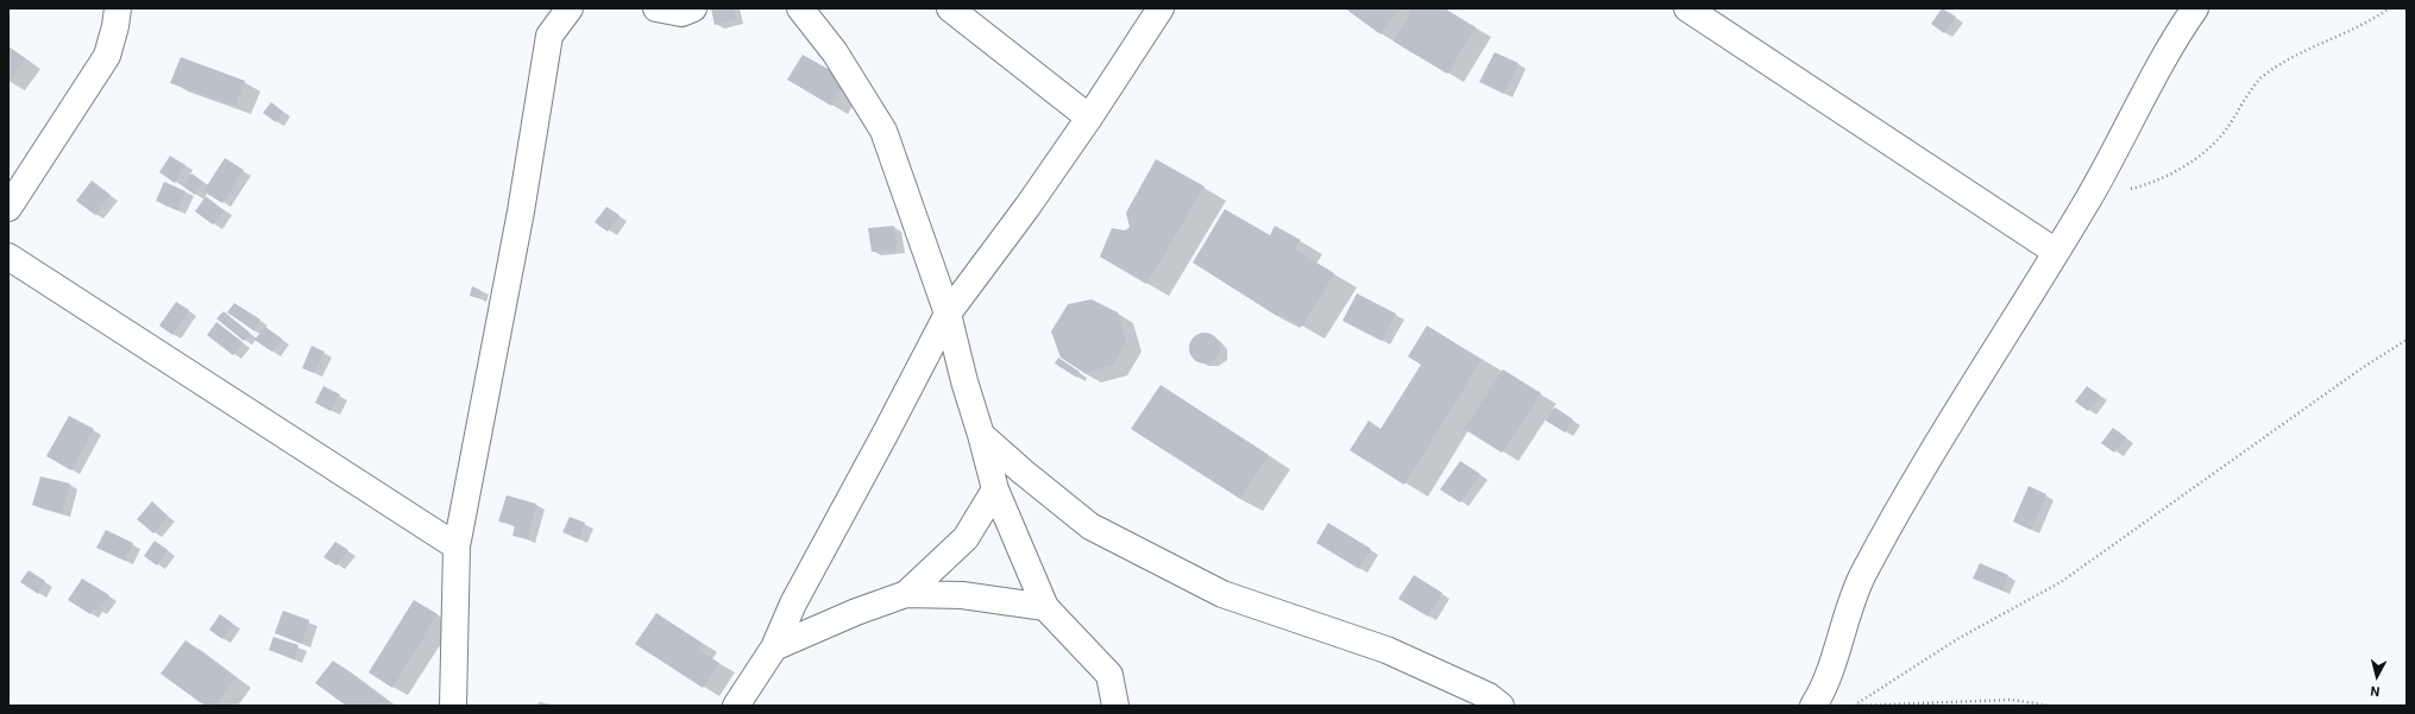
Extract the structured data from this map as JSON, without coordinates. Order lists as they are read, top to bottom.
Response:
{
  "north": "bottom"
}
